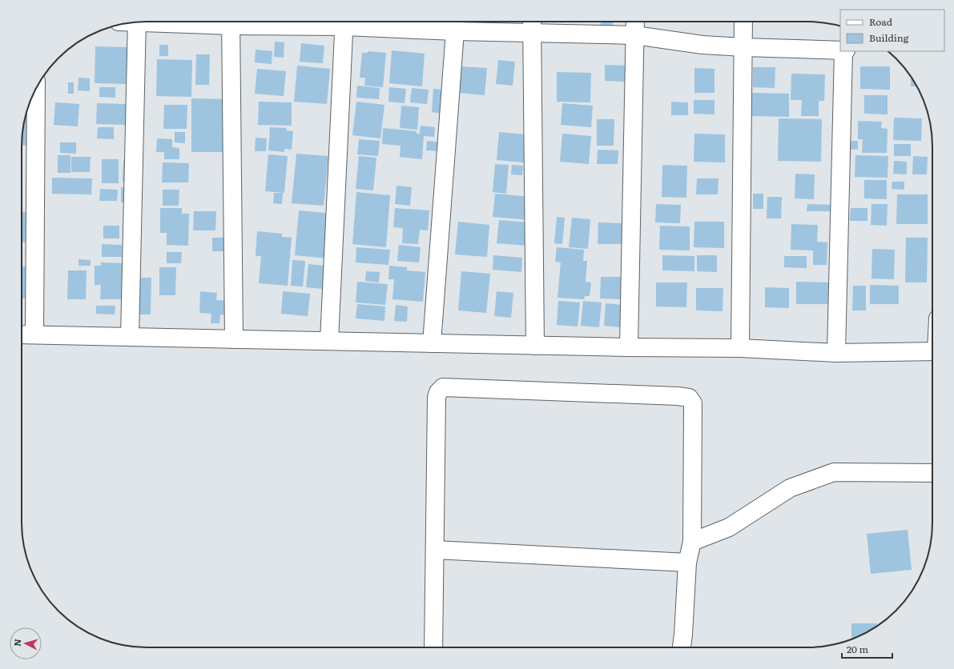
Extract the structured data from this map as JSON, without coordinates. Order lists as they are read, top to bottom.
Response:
{
  "legend": ["Road", "Building"],
  "scale_bar": "20 m",
  "north": "left"
}
